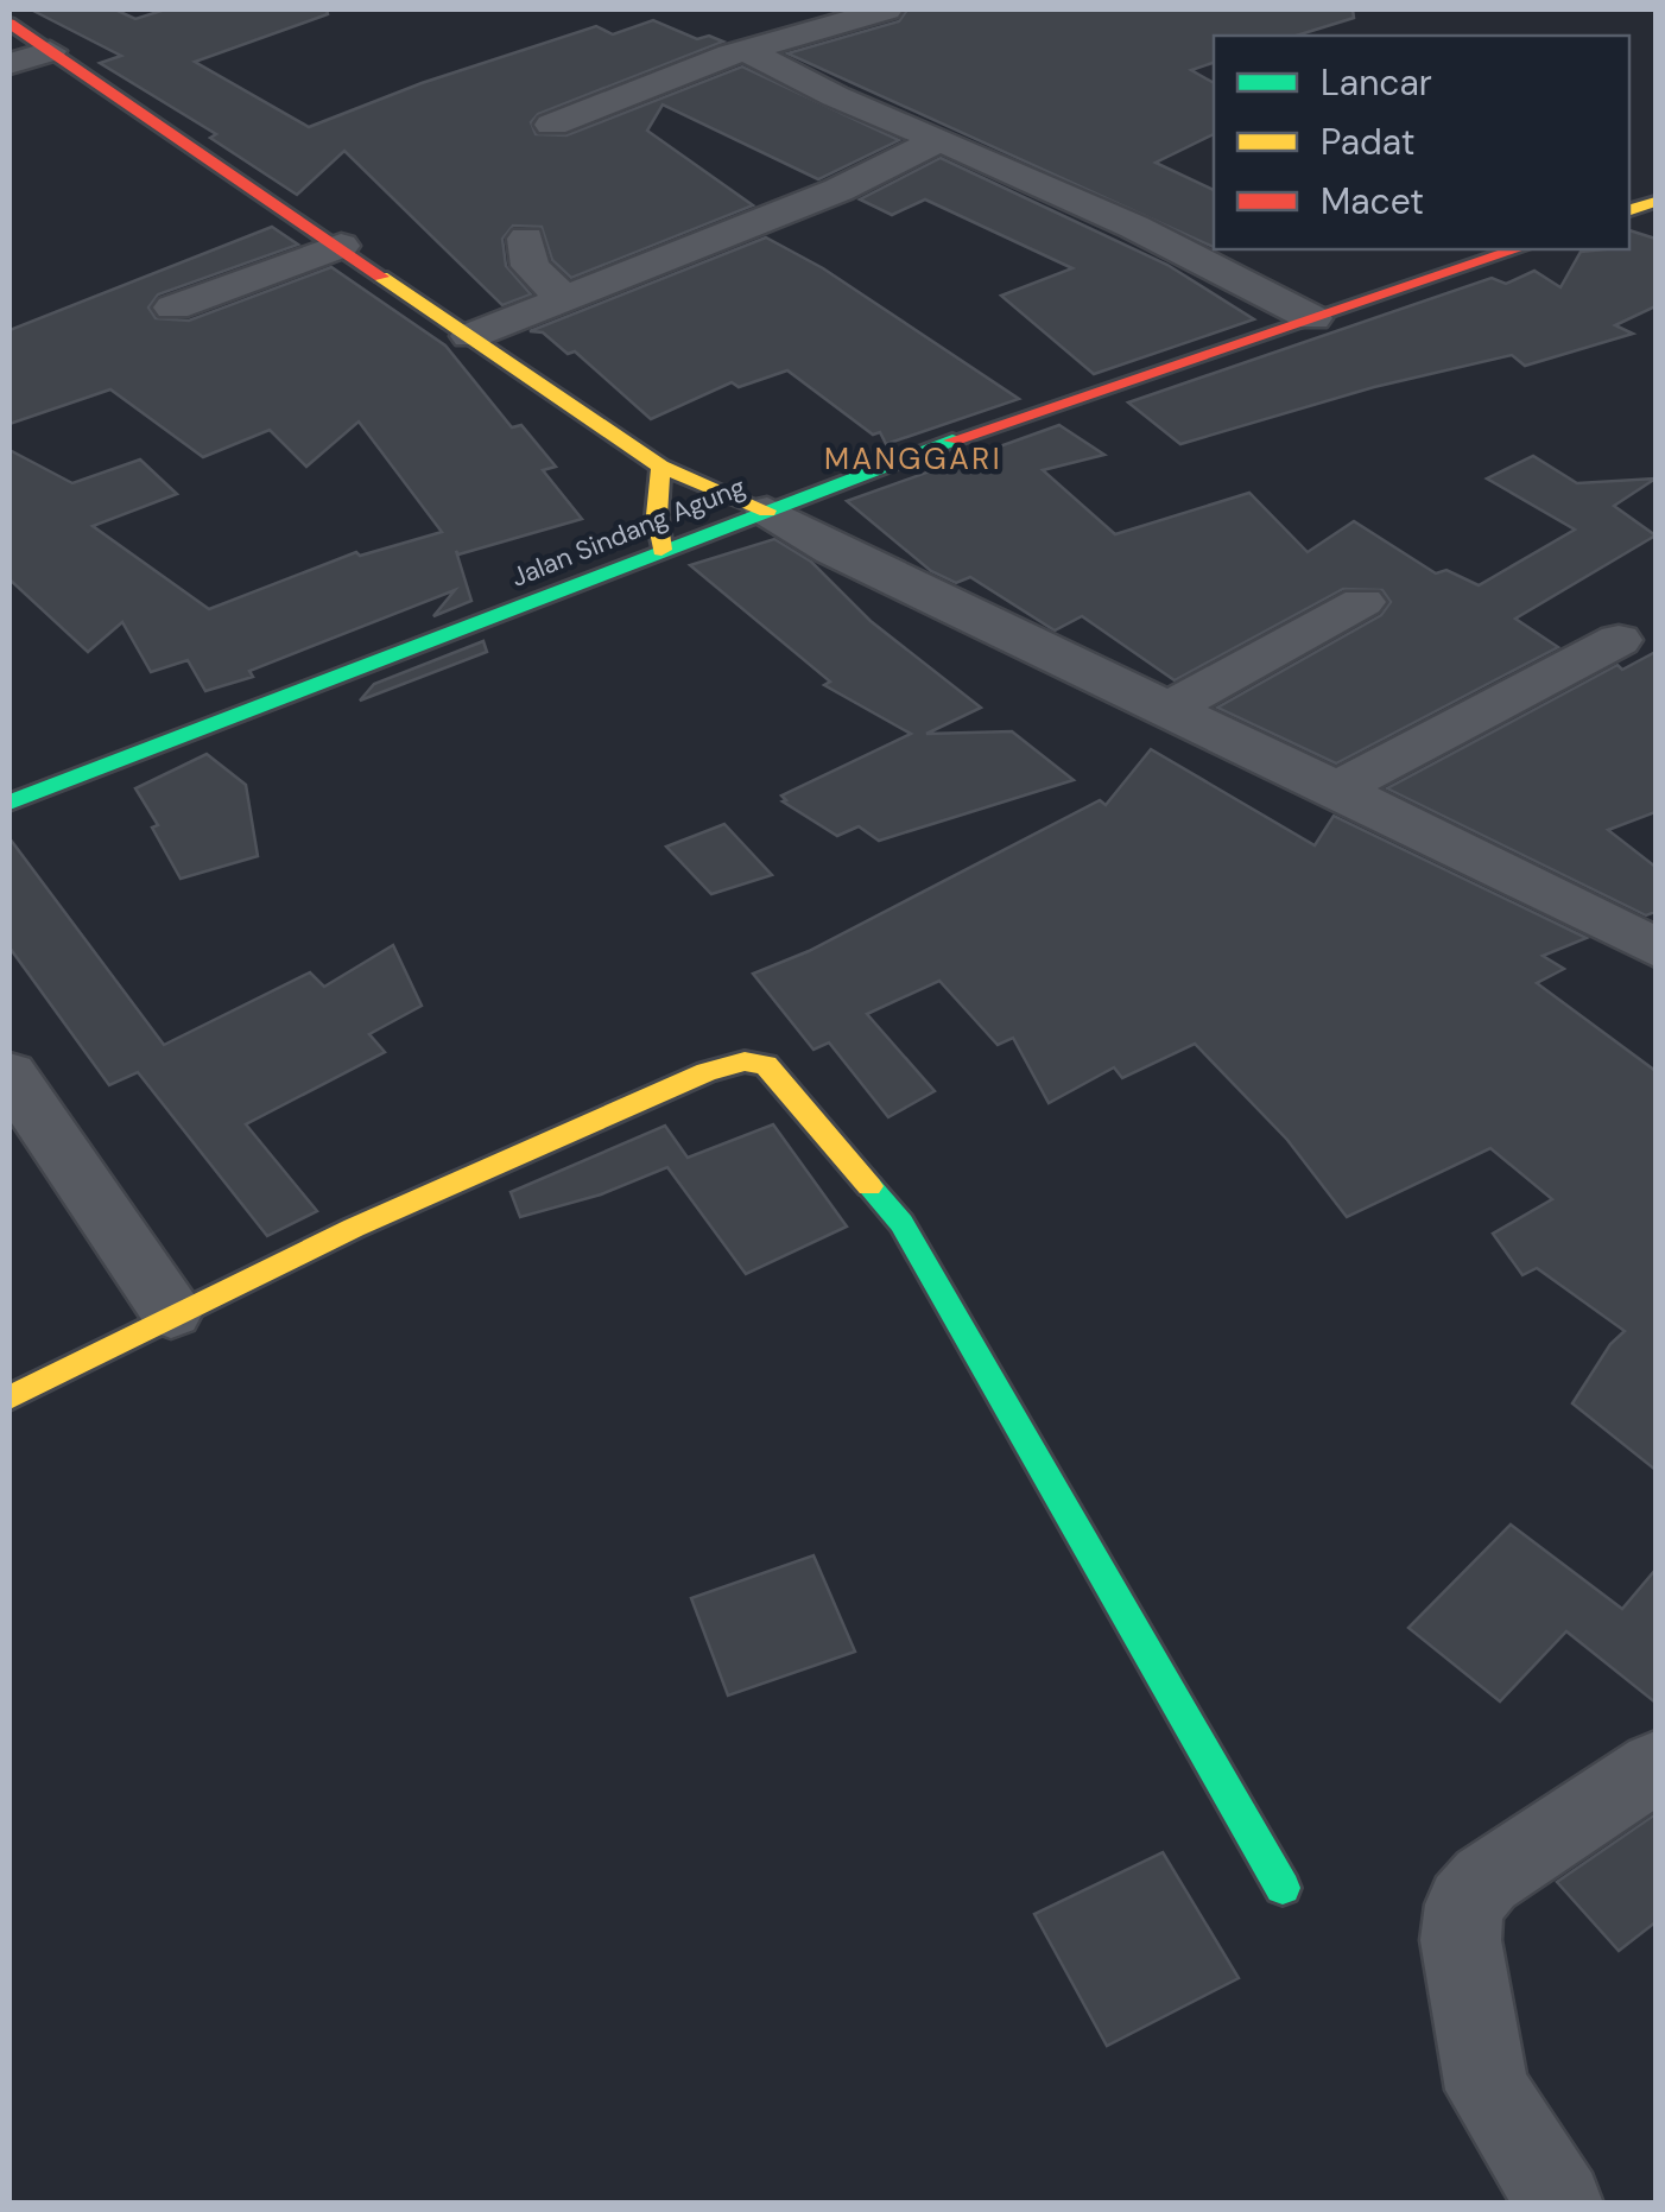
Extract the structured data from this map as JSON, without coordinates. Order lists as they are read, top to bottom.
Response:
{
  "streets": {
    "main road": ["Jalan Sindang Agung"]
  },
  "districts": ["MANGGARI"],
  "legend": ["Lancar", "Padat", "Macet"]
}
